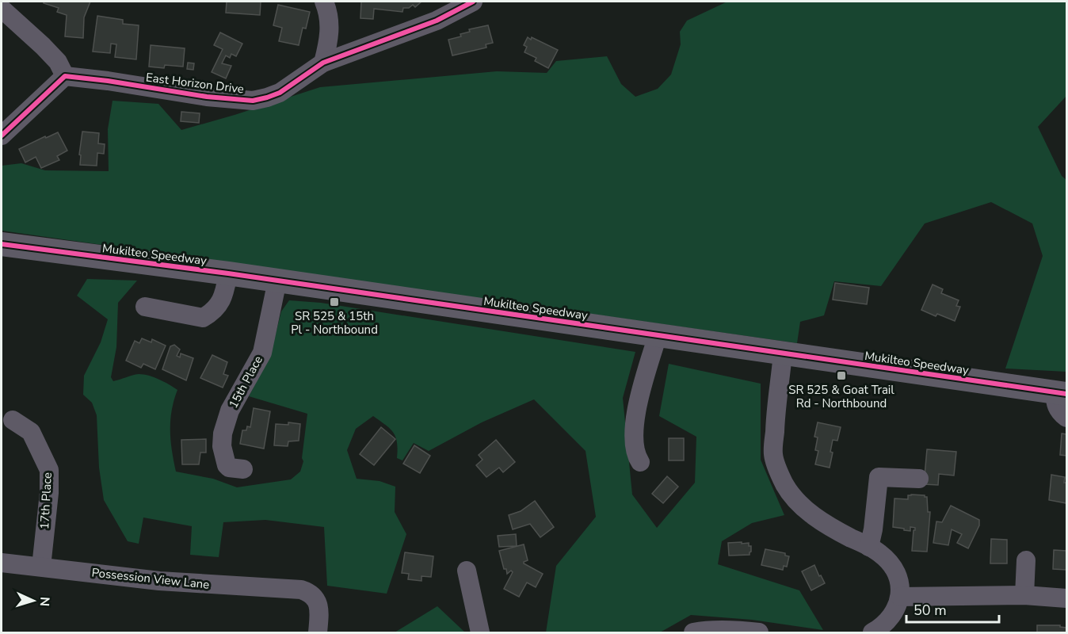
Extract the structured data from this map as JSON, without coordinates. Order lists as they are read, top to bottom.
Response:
{
  "streets": {
    "main road": ["Mukilteo Speedway"],
    "street": [
      "East Horizon Drive",
      "15th Place",
      "17th Place",
      "Possession View Lane"
    ]
  },
  "crossings": [
    ["Mukilteo Speedway", "15th Place"],
    ["17th Place", "Possession View Lane"]
  ],
  "places": {
    "transit": ["SR 525 & 15th Pl - Northbound", "SR 525 & Goat Trail Rd - Northbound"]
  },
  "scale_bar": "50 m",
  "north": "right"
}
